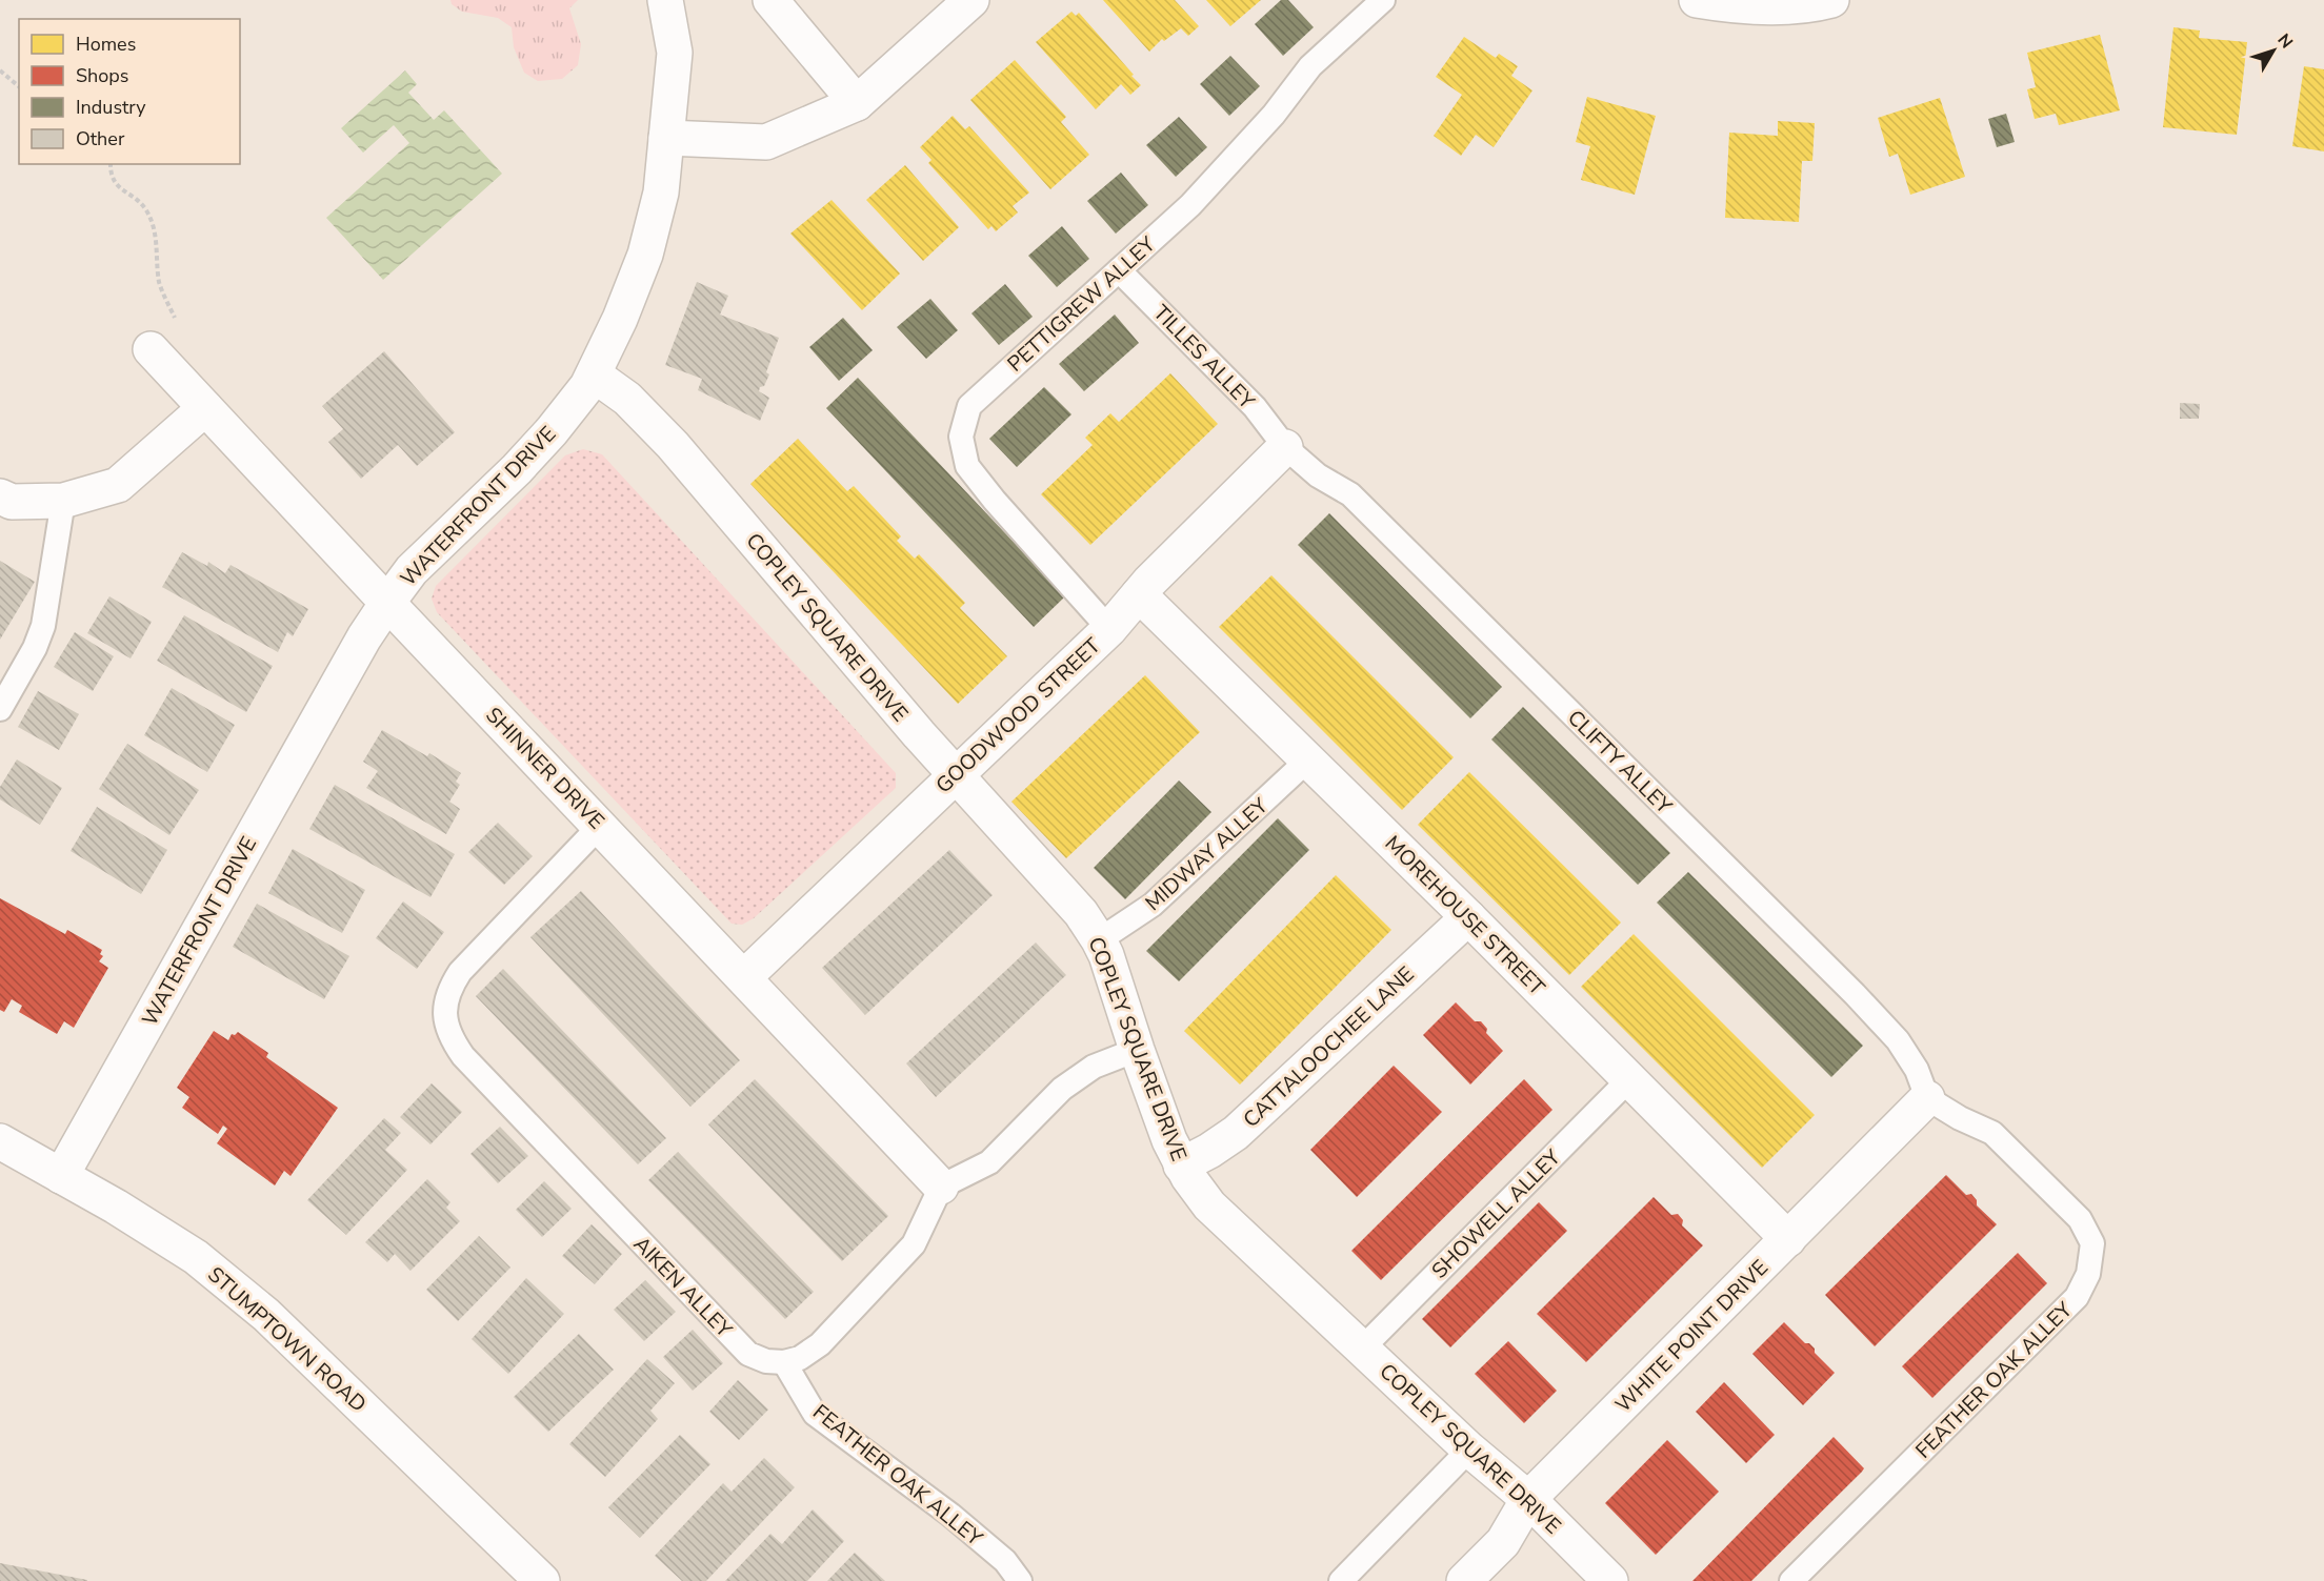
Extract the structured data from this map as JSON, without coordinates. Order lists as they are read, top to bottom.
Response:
{
  "streets": {
    "street": [
      "WATERFRONT DRIVE",
      "COPLEY SQUARE DRIVE",
      "GOODWOOD STREET",
      "SHINNER DRIVE",
      "MOREHOUSE STREET",
      "CATTALOOCHEE LANE",
      "WHITE POINT DRIVE",
      "STUMPTOWN ROAD"
    ],
    "lane": [
      "PETTIGREW ALLEY",
      "TILLES ALLEY",
      "CLIFTY ALLEY",
      "MIDWAY ALLEY",
      "SHOWELL ALLEY",
      "AIKEN ALLEY",
      "FEATHER OAK ALLEY"
    ]
  },
  "crossings": [
    ["PETTIGREW ALLEY", "TILLES ALLEY"],
    ["PETTIGREW ALLEY", "GOODWOOD STREET"],
    ["TILLES ALLEY", "GOODWOOD STREET"],
    ["TILLES ALLEY", "CLIFTY ALLEY"],
    ["WATERFRONT DRIVE", "COPLEY SQUARE DRIVE"],
    ["WATERFRONT DRIVE", "SHINNER DRIVE"],
    ["WATERFRONT DRIVE", "STUMPTOWN ROAD"],
    ["COPLEY SQUARE DRIVE", "GOODWOOD STREET"],
    ["COPLEY SQUARE DRIVE", "MIDWAY ALLEY"],
    ["COPLEY SQUARE DRIVE", "CATTALOOCHEE LANE"],
    ["COPLEY SQUARE DRIVE", "SHOWELL ALLEY"],
    ["COPLEY SQUARE DRIVE", "WHITE POINT DRIVE"],
    ["GOODWOOD STREET", "CLIFTY ALLEY"],
    ["GOODWOOD STREET", "SHINNER DRIVE"],
    ["GOODWOOD STREET", "MOREHOUSE STREET"],
    ["CLIFTY ALLEY", "WHITE POINT DRIVE"],
    ["CLIFTY ALLEY", "FEATHER OAK ALLEY"],
    ["SHINNER DRIVE", "AIKEN ALLEY"],
    ["MIDWAY ALLEY", "MOREHOUSE STREET"],
    ["MOREHOUSE STREET", "CATTALOOCHEE LANE"],
    ["MOREHOUSE STREET", "SHOWELL ALLEY"],
    ["MOREHOUSE STREET", "WHITE POINT DRIVE"],
    ["AIKEN ALLEY", "FEATHER OAK ALLEY"],
    ["WHITE POINT DRIVE", "FEATHER OAK ALLEY"]
  ],
  "legend": [
    "Homes",
    "Shops",
    "Industry",
    "Other"
  ],
  "north": "top right"
}
